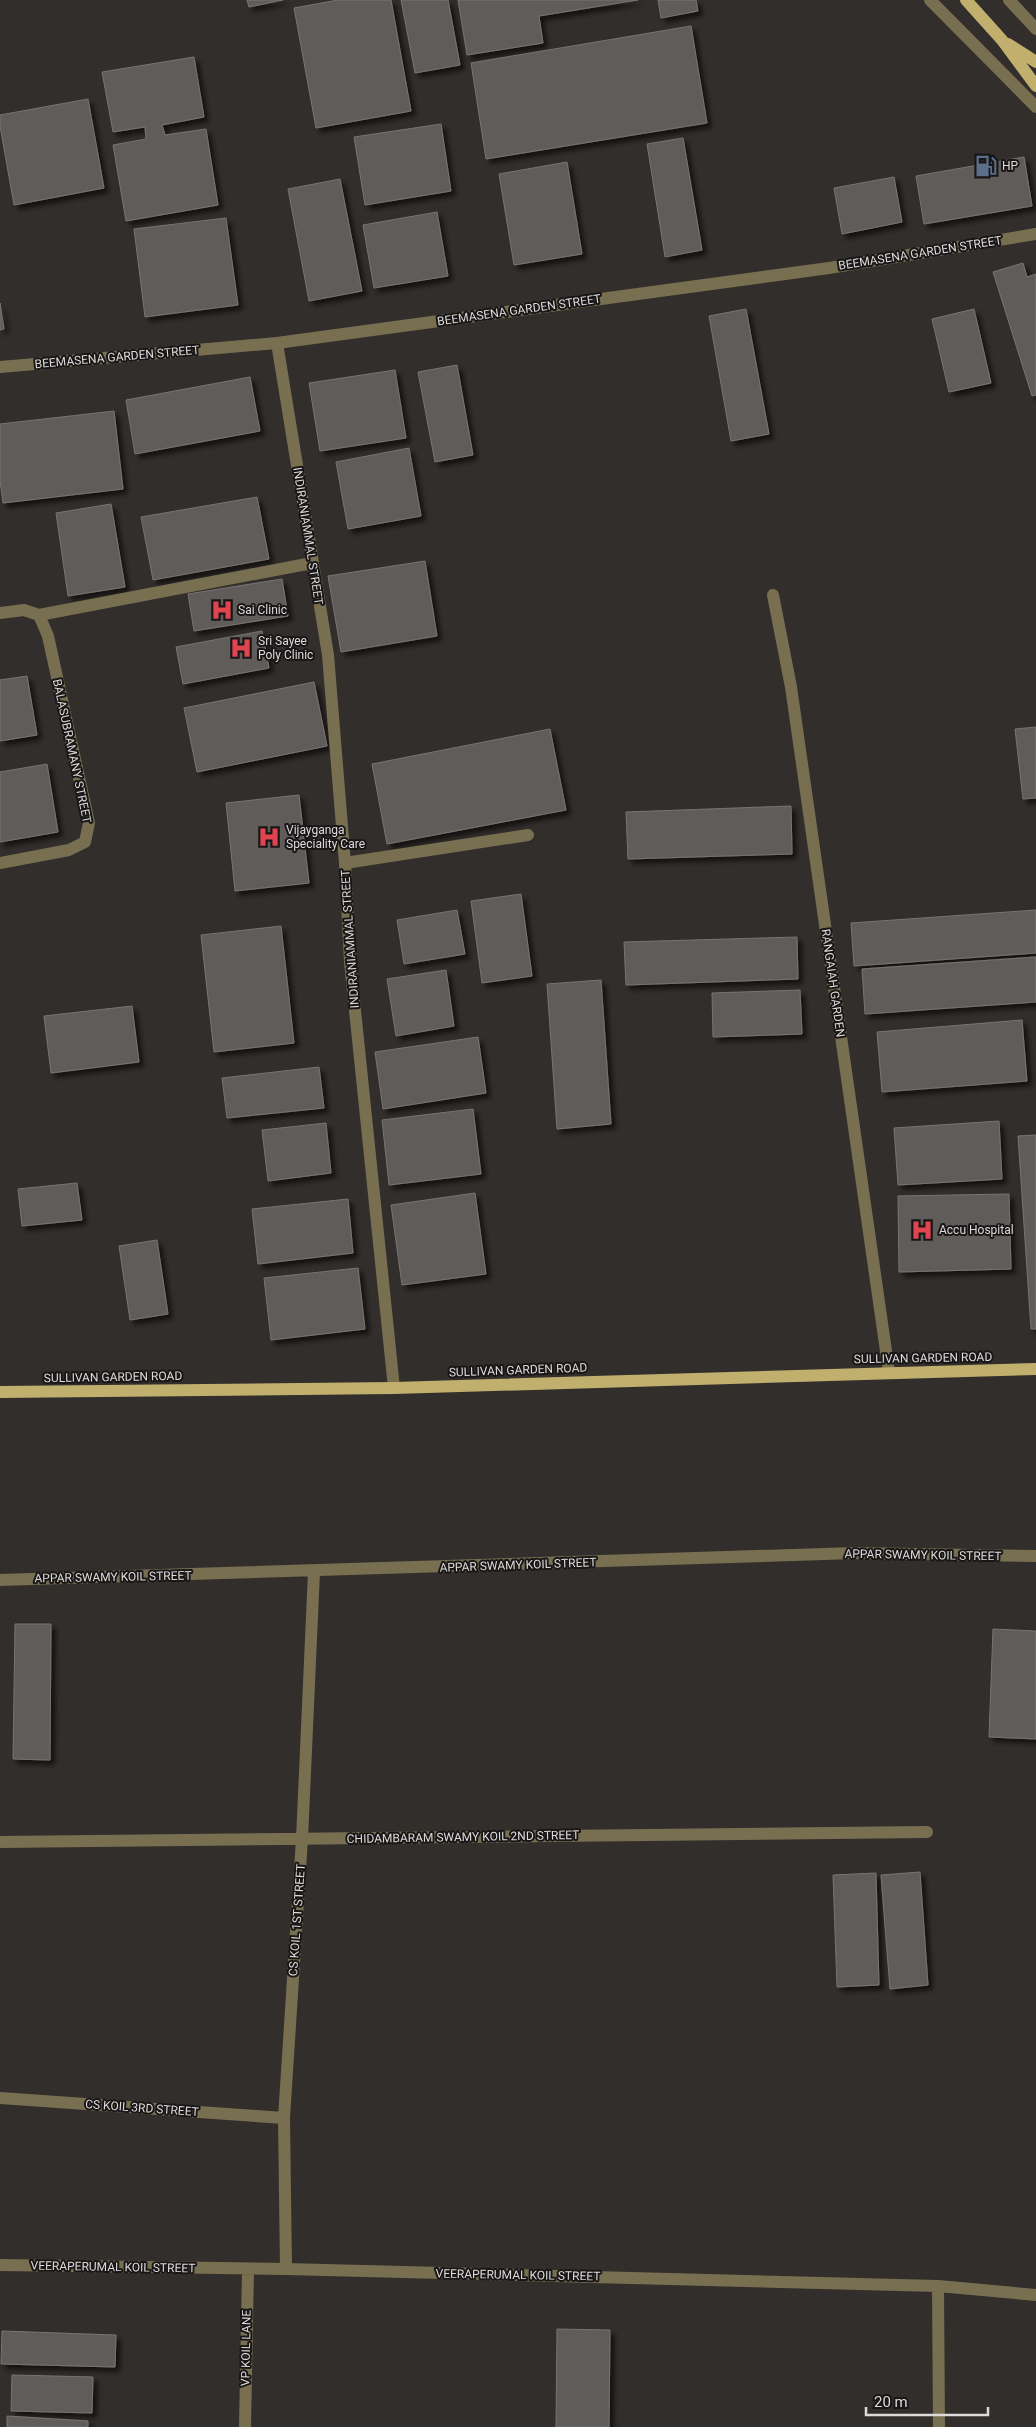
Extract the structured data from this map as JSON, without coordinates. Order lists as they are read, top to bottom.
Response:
{
  "streets": {
    "main road": ["SULLIVAN GARDEN ROAD"],
    "street": [
      "BEEMASENA GARDEN STREET",
      "INDIRANIAMMAL STREET",
      "BALASUBRAMANY STREET",
      "RANGAIAH GARDEN",
      "APPAR SWAMY KOIL STREET",
      "CHIDAMBARAM SWAMY KOIL 2ND STREET",
      "CS KOIL 1ST STREET",
      "CS KOIL 3RD STREET",
      "VEERAPERUMAL KOIL STREET",
      "VP KOIL LANE"
    ]
  },
  "crossings": [
    ["BEEMASENA GARDEN STREET", "INDIRANIAMMAL STREET"],
    ["INDIRANIAMMAL STREET", "SULLIVAN GARDEN ROAD"],
    ["RANGAIAH GARDEN", "SULLIVAN GARDEN ROAD"],
    ["APPAR SWAMY KOIL STREET", "CS KOIL 1ST STREET"],
    ["CHIDAMBARAM SWAMY KOIL 2ND STREET", "CS KOIL 1ST STREET"],
    ["CS KOIL 1ST STREET", "CS KOIL 3RD STREET"],
    ["CS KOIL 1ST STREET", "VEERAPERUMAL KOIL STREET"],
    ["VEERAPERUMAL KOIL STREET", "VP KOIL LANE"]
  ],
  "places": {
    "fuel station": ["HP"],
    "hospital": [
      "Sai Clinic",
      "Sri Sayee Poly Clinic",
      "Vijayganga Speciality Care",
      "Accu Hospital"
    ]
  },
  "scale_bar": "20 m"
}
